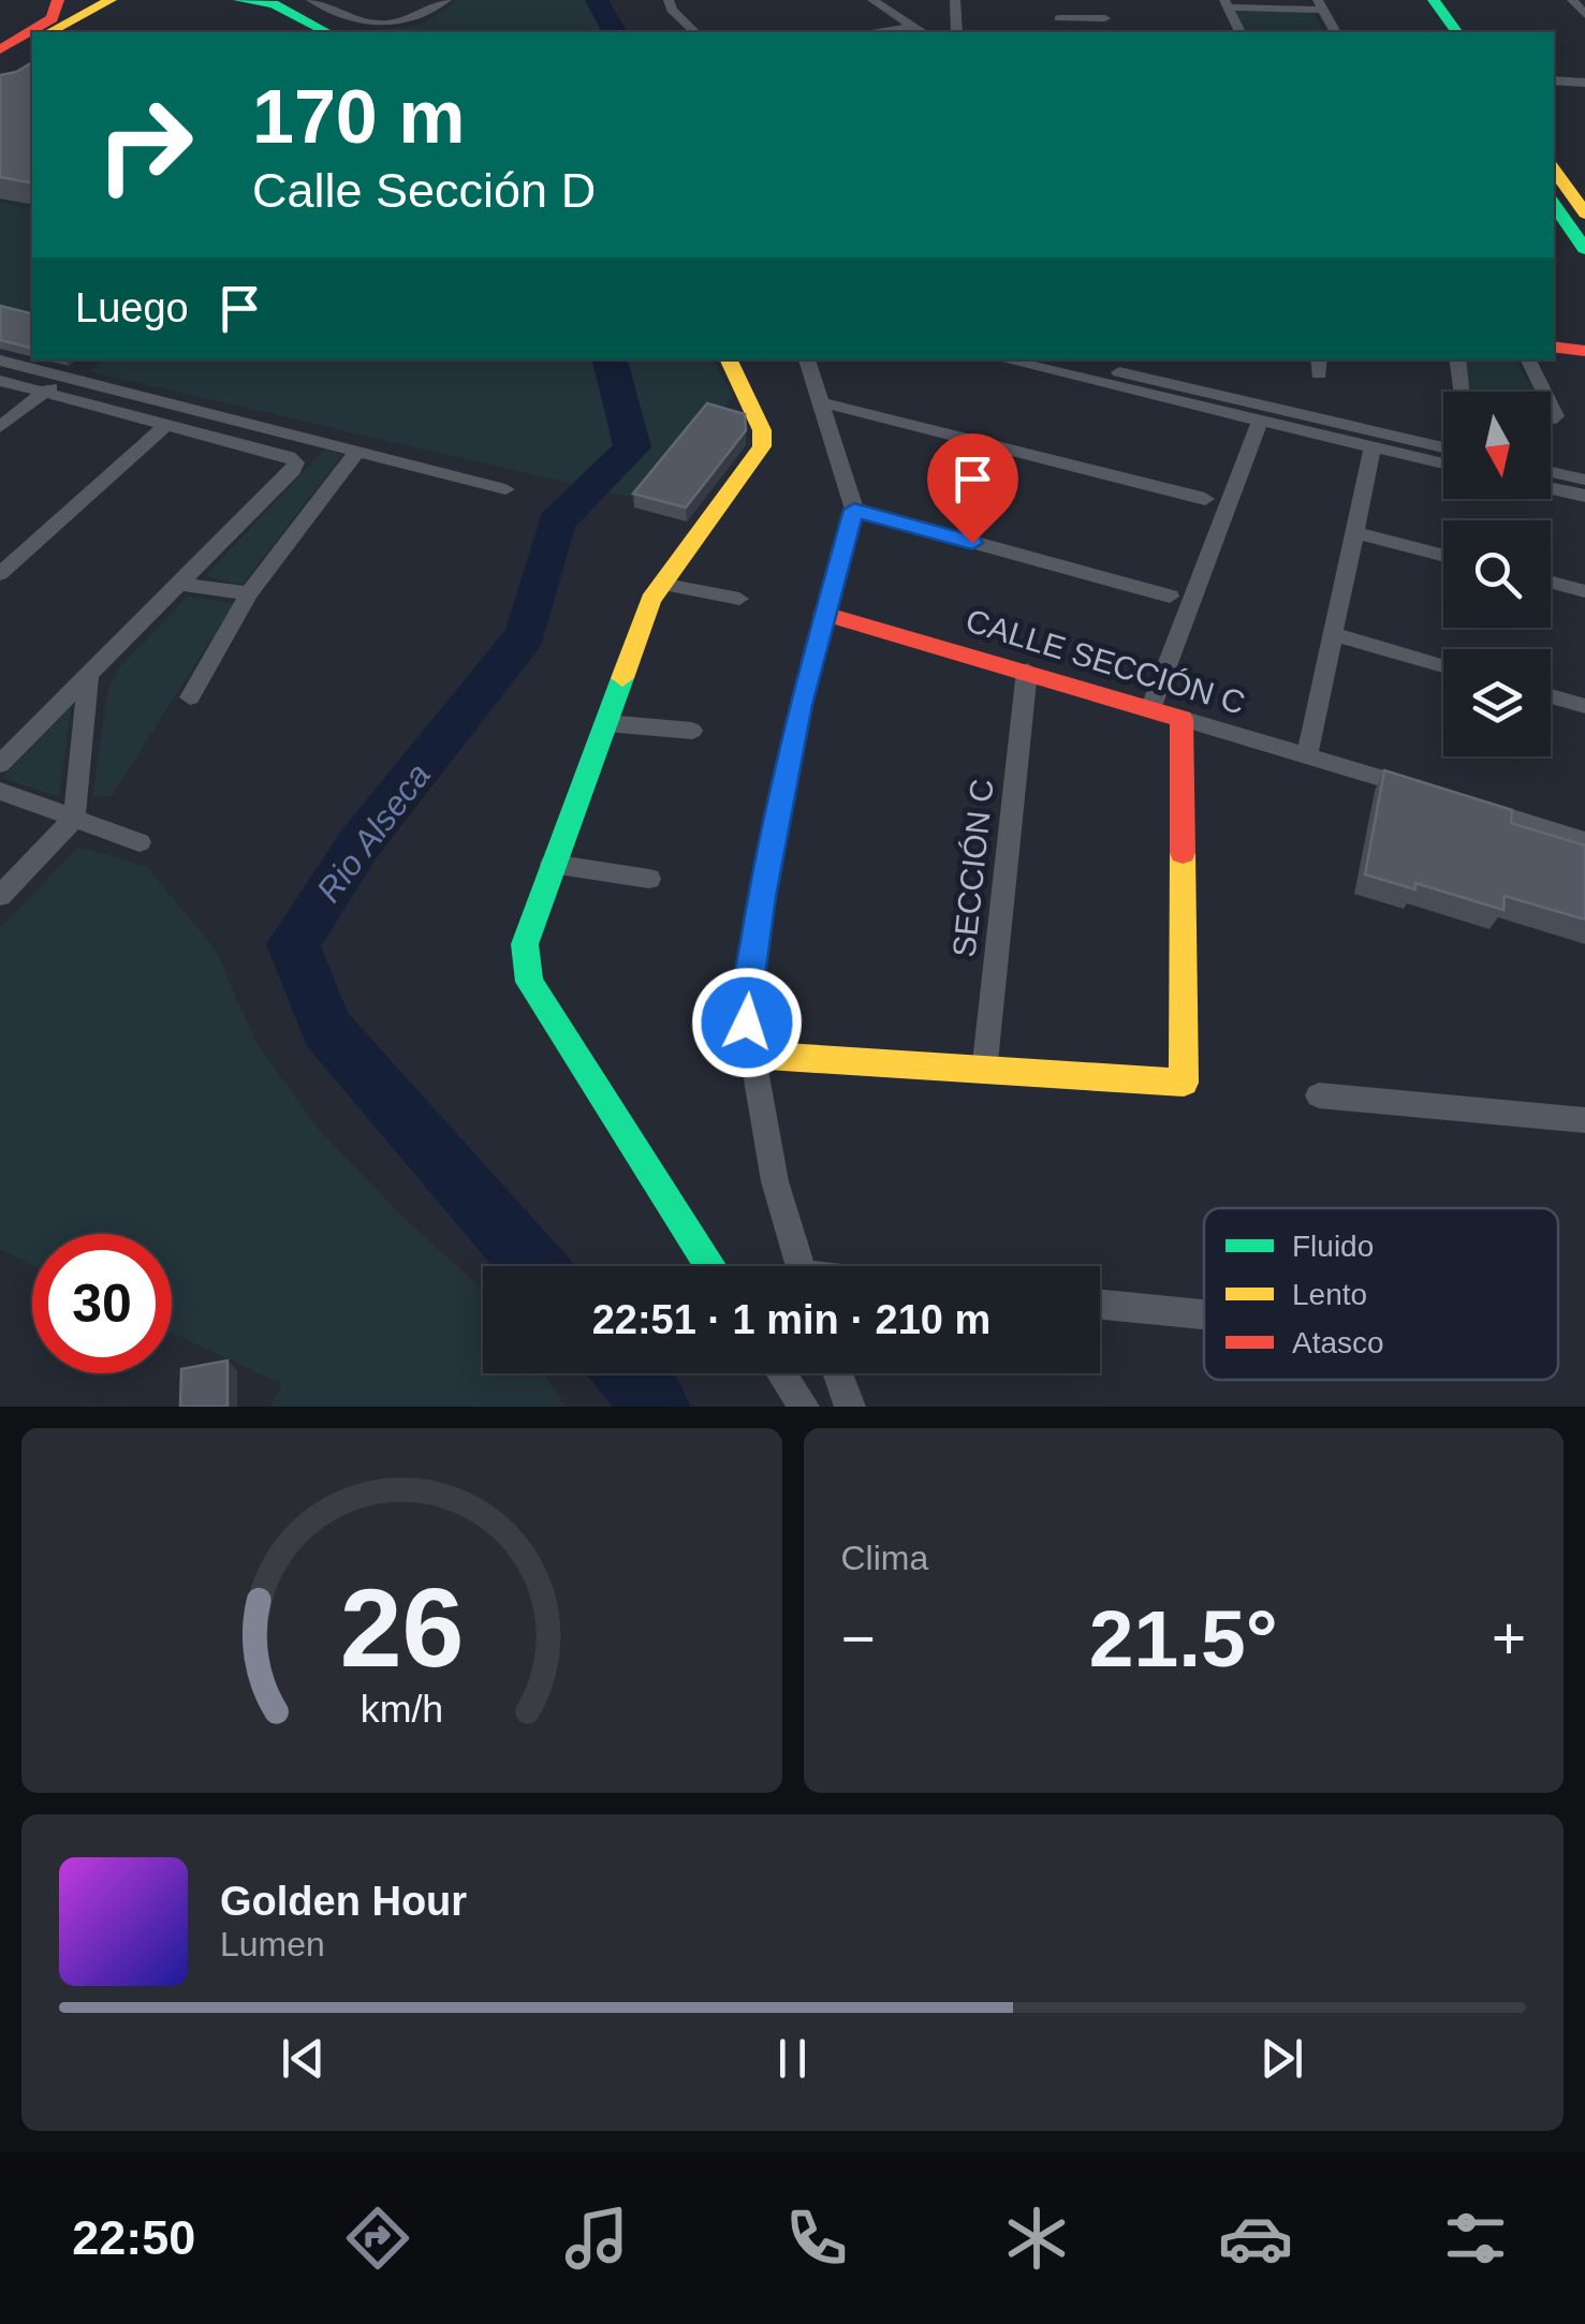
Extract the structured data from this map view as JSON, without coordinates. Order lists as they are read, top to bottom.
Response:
{
  "streets": {
    "street": ["CALLE SECCIÓN C", "SECCIÓN C"]
  },
  "crossings": [
    ["CALLE SECCIÓN C", "SECCIÓN C"]
  ],
  "water": ["Rio Alseca"],
  "legend": ["Fluido", "Lento", "Atasco"],
  "north": "bottom",
  "page": {
    "turn": ["170 m", "Calle Sección D"],
    "then": "Luego",
    "limit": "30",
    "trip": "22:51 · 1 min · 210 m",
    "tile": "Clima",
    "heat": ["−", "21.5°", "+"],
    "song": ["Golden Hour", "Lumen"],
    "tabs": "22:50",
    "gauge": ["26", "km/h"]
  }
}
